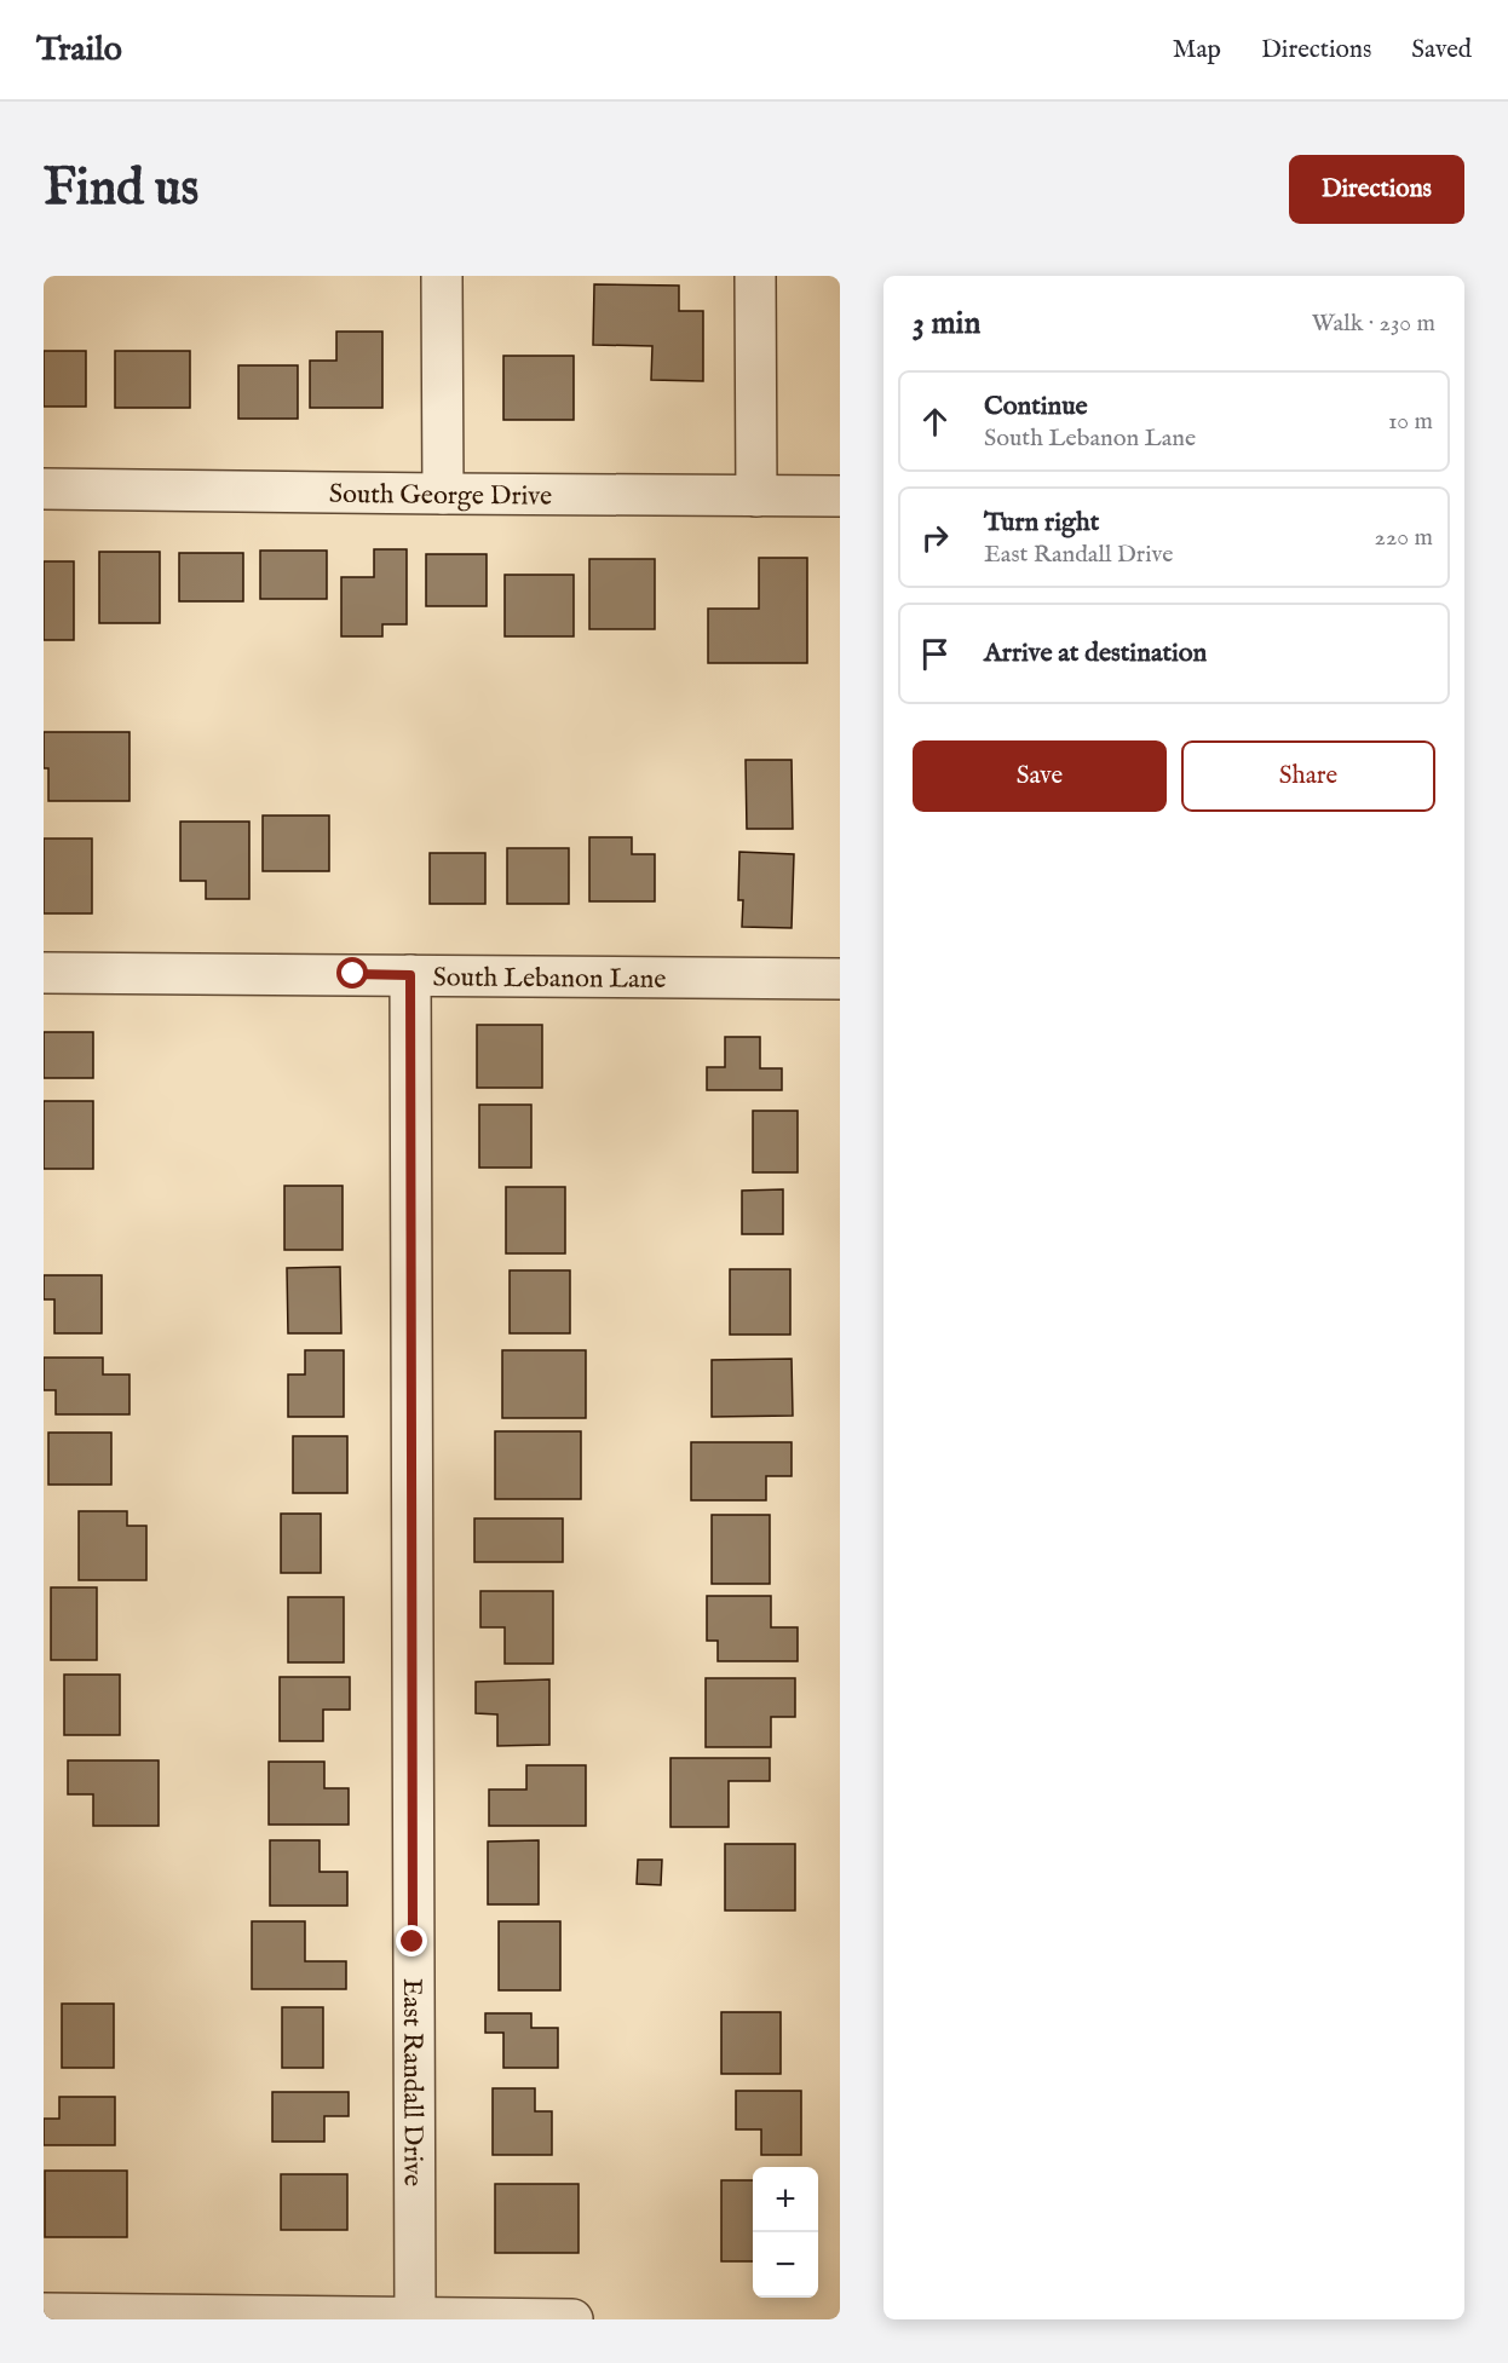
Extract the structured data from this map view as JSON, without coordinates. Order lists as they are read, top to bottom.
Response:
{
  "streets": {
    "street": ["South George Drive", "South Lebanon Lane", "East Randall Drive"]
  },
  "crossings": [
    ["South Lebanon Lane", "East Randall Drive"]
  ],
  "page": {
    "header": "Trailo",
    "nav": ["Map", "Directions", "Saved"],
    "buttons": [
      "Directions",
      ["Save", "Share"]
    ],
    "title": "Find us",
    "heading": ["3 min", "Walk · 230 m"],
    "list": [
      ["Continue", "South Lebanon Lane", "10 m"],
      ["Turn right", "East Randall Drive", "220 m"],
      "Arrive at destination"
    ],
    "map_buttons": ["+", "−"]
  }
}
